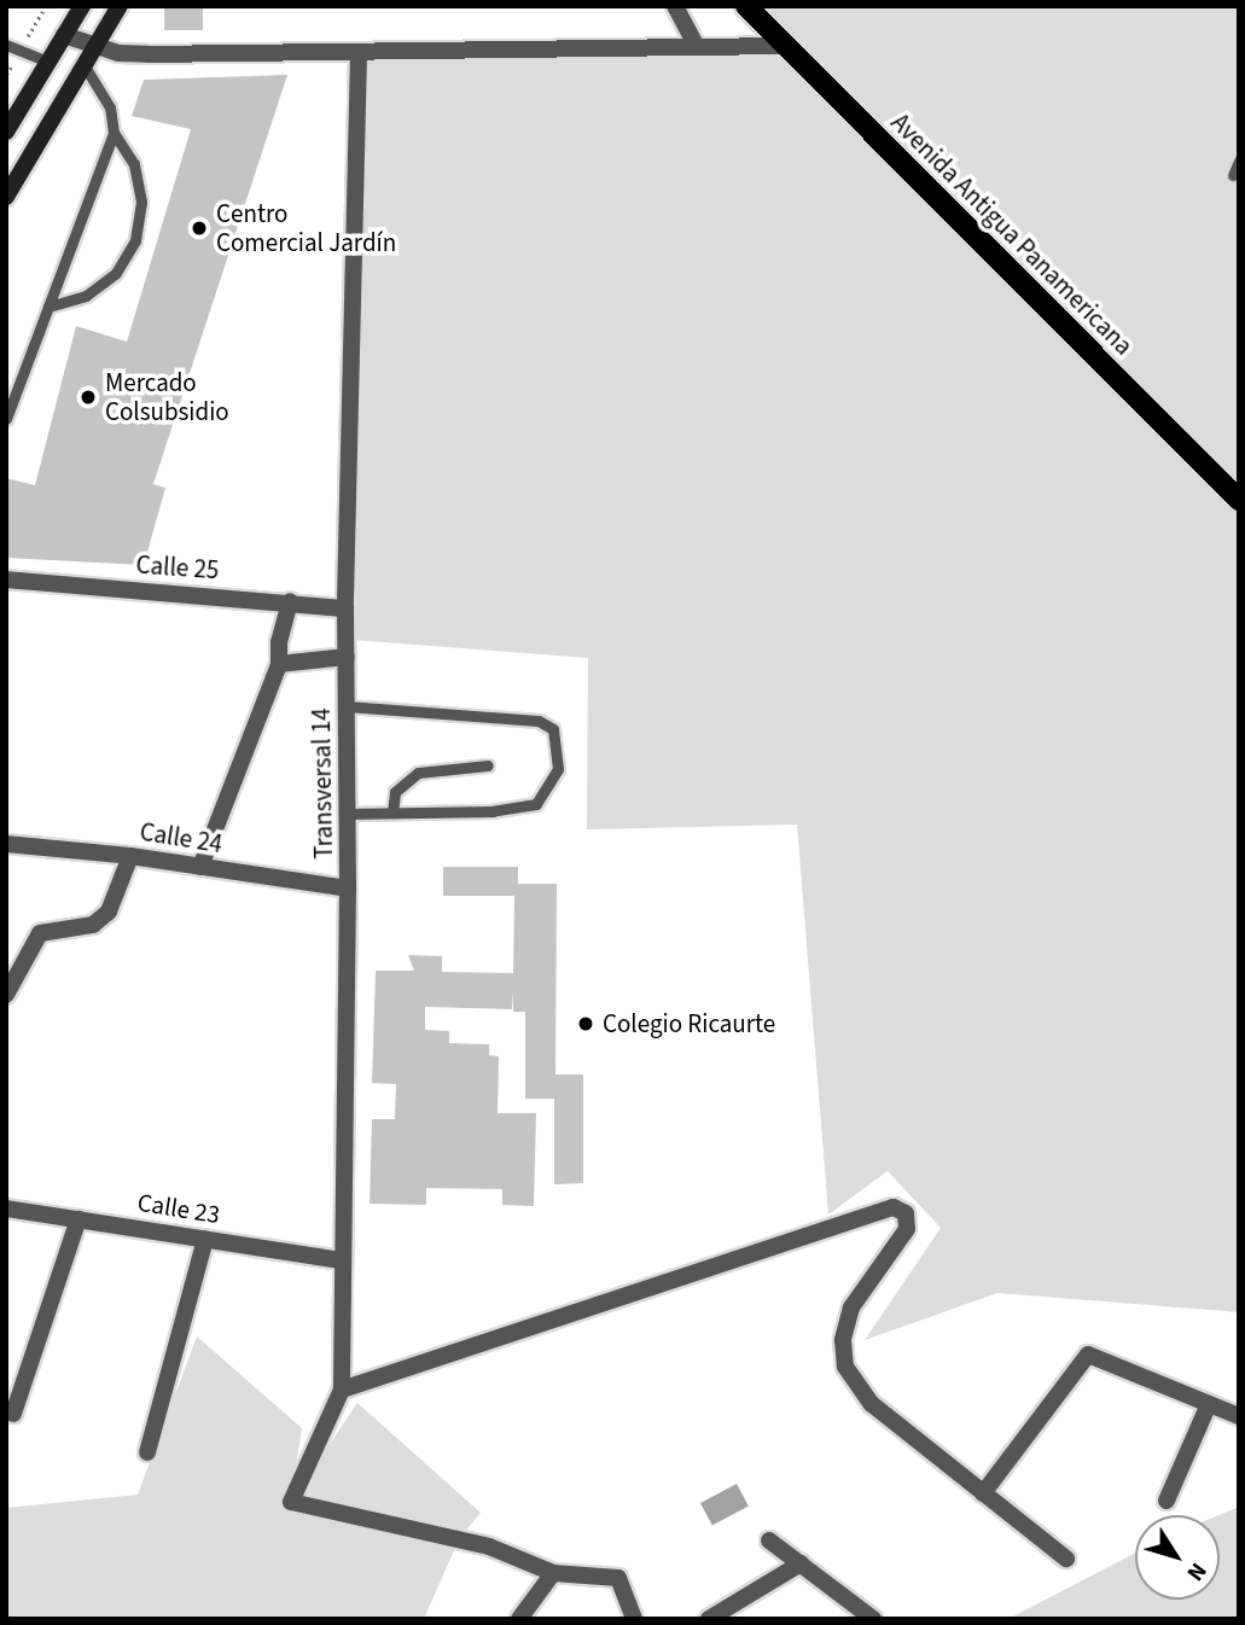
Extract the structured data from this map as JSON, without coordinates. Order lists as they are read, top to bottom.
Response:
{
  "streets": {
    "main road": ["Avenida Antigua Panamericana"],
    "street": [
      "Calle 25",
      "Transversal 14",
      "Calle 24",
      "Calle 23"
    ]
  },
  "crossings": [
    ["Calle 25", "Transversal 14"],
    ["Transversal 14", "Calle 24"],
    ["Transversal 14", "Calle 23"]
  ],
  "places": ["Centro Comercial Jardín", "Mercado Colsubsidio", "Colegio Ricaurte"],
  "north": "bottom right"
}
